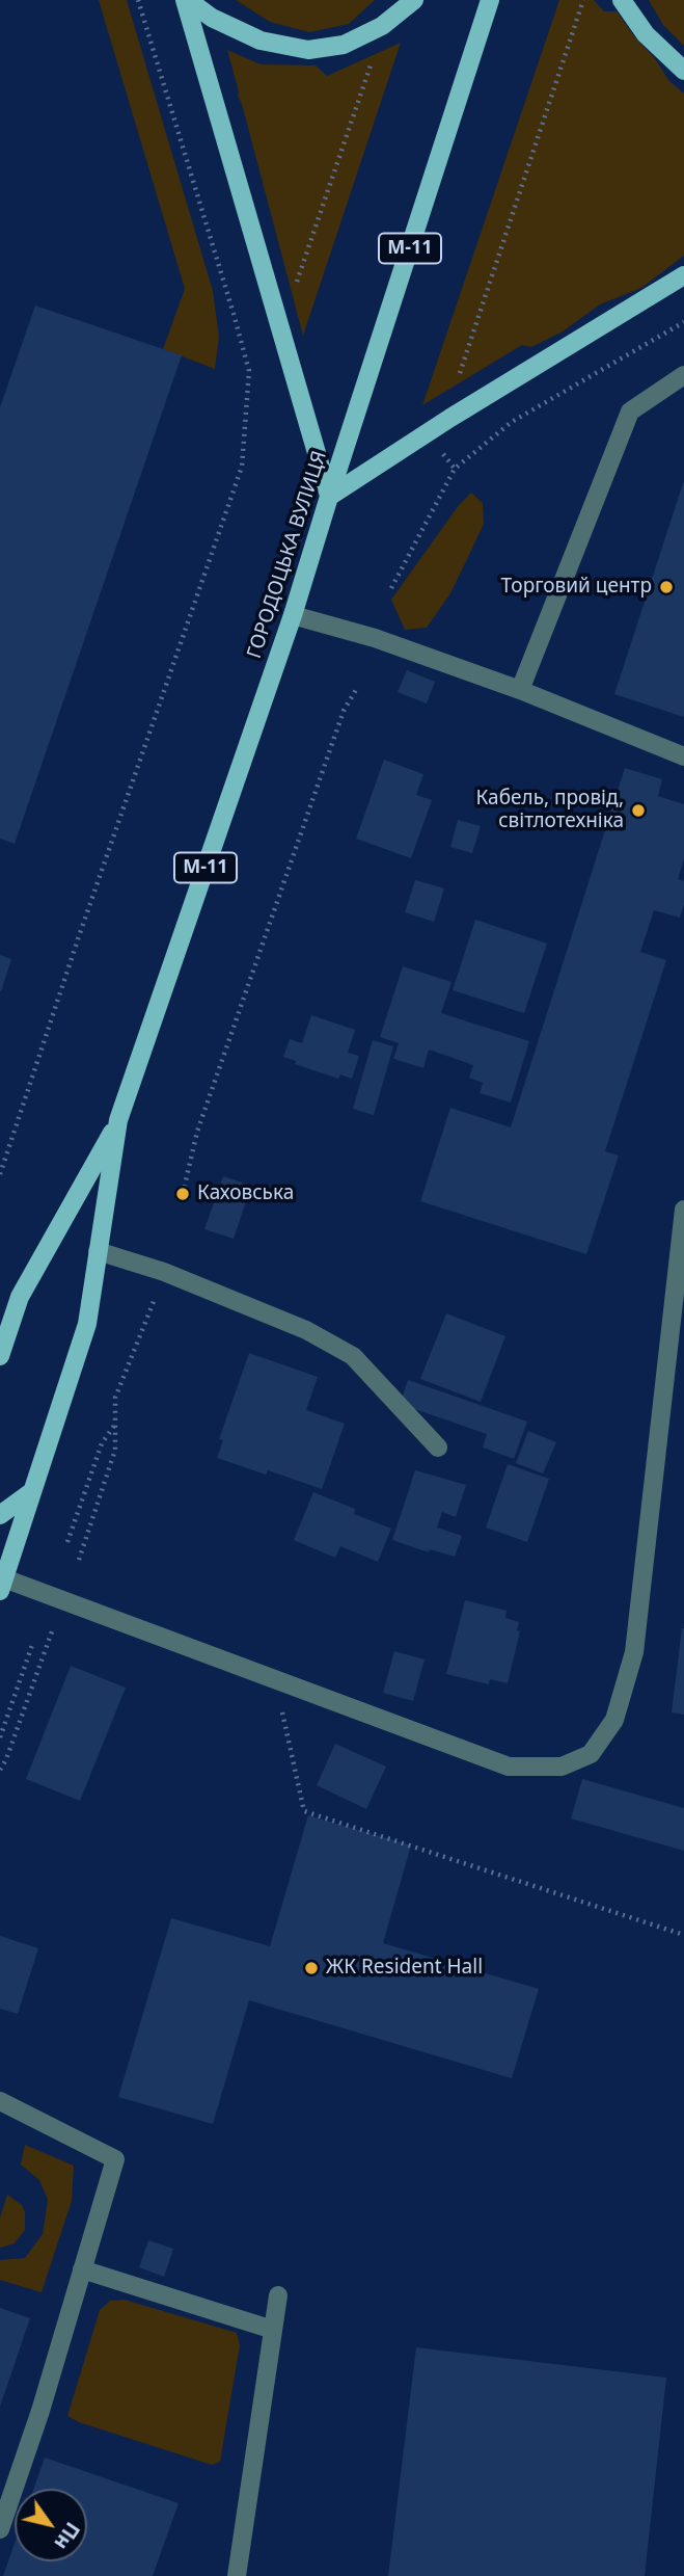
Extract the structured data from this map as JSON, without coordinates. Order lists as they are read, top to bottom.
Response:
{
  "streets": {
    "main road": ["М-11", "ГОРОДОЦЬКА ВУЛИЦЯ"]
  },
  "places": [
    "Торговий центр",
    "Кабель, провід, світлотехніка",
    "Каховська",
    "ЖК Resident Hall"
  ],
  "north": "bottom right"
}
